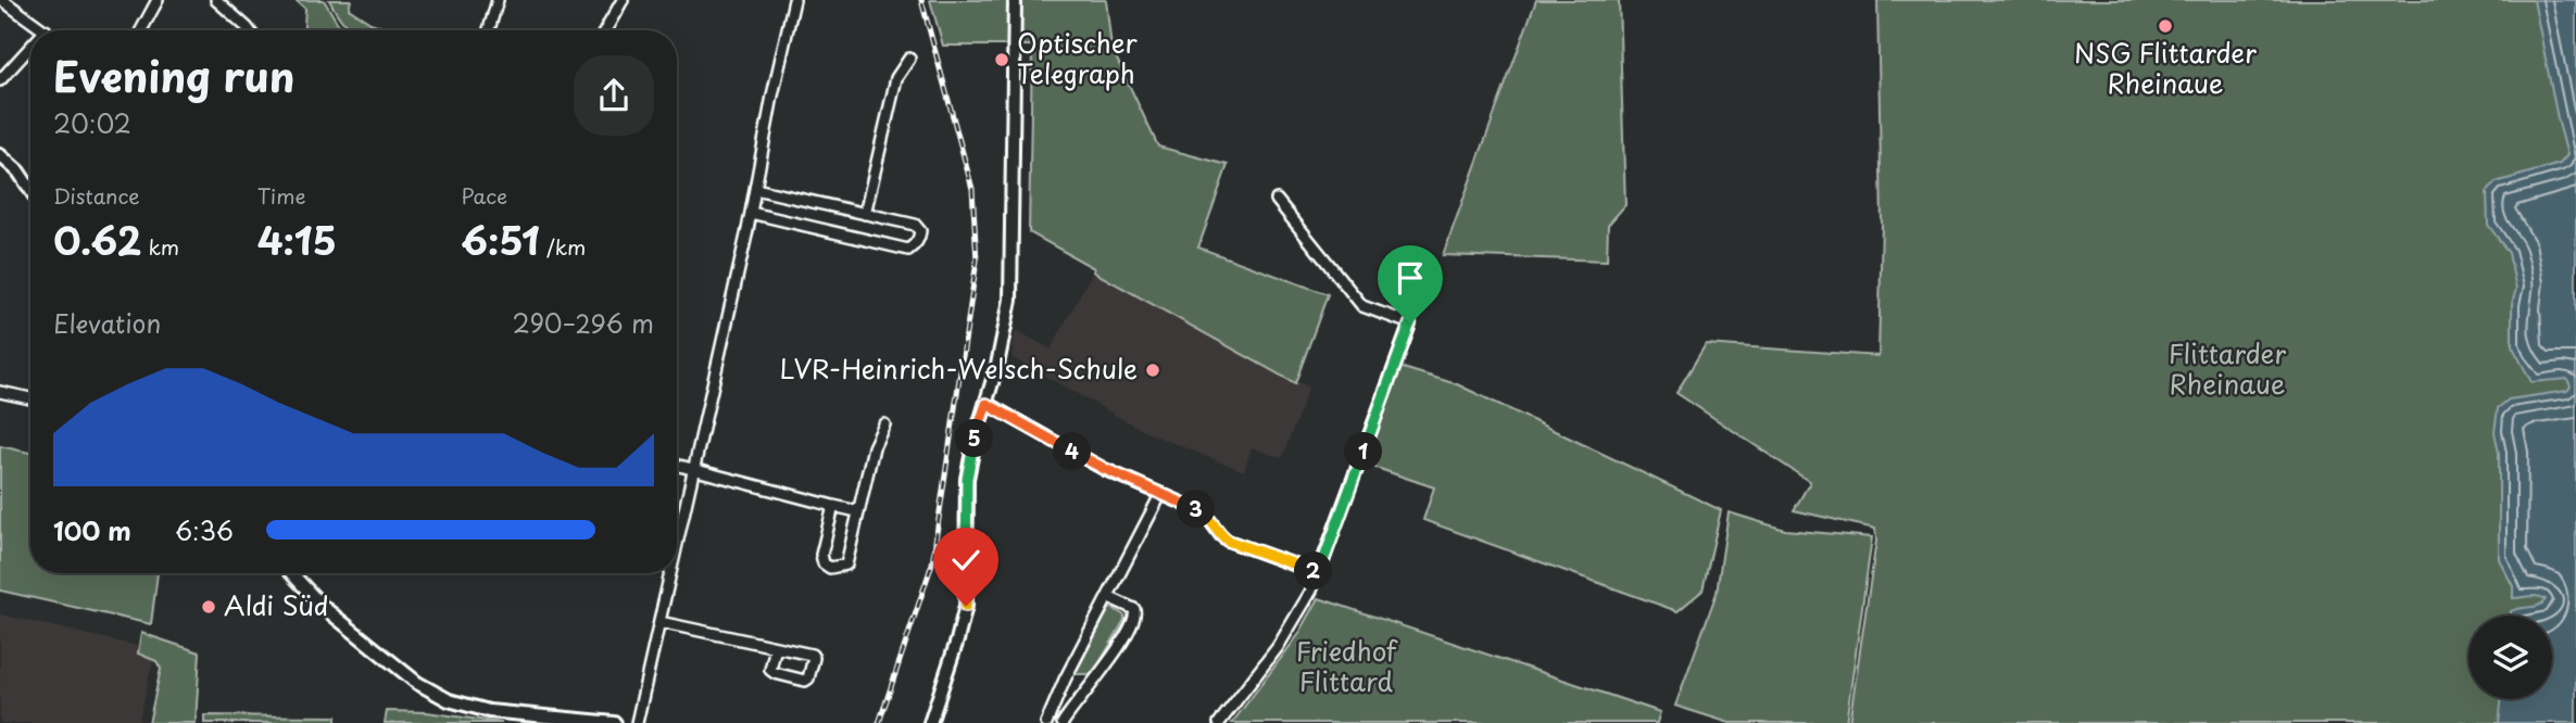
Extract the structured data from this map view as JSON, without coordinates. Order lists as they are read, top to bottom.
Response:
{
  "parks": ["Flittarder Rheinaue", "Friedhof Flittard"],
  "places": [
    "NSG Flittarder Rheinaue",
    "Optischer Telegraph",
    "LVR-Heinrich-Welsch-Schule",
    "Aldi Süd"
  ],
  "page": {
    "heading": ["Evening run", "20:02"],
    "stats": [
      ["Distance", "0.62 km"],
      ["Time", "4:15"],
      ["Pace", "6:51 /km"]
    ],
    "chart": ["Elevation", "290–296 m"],
    "pins": [
      "5",
      "1",
      "4",
      "3",
      "2"
    ],
    "list": [
      {
        "name": "100 m",
        "note": "6:36"
      }
    ]
  }
}
